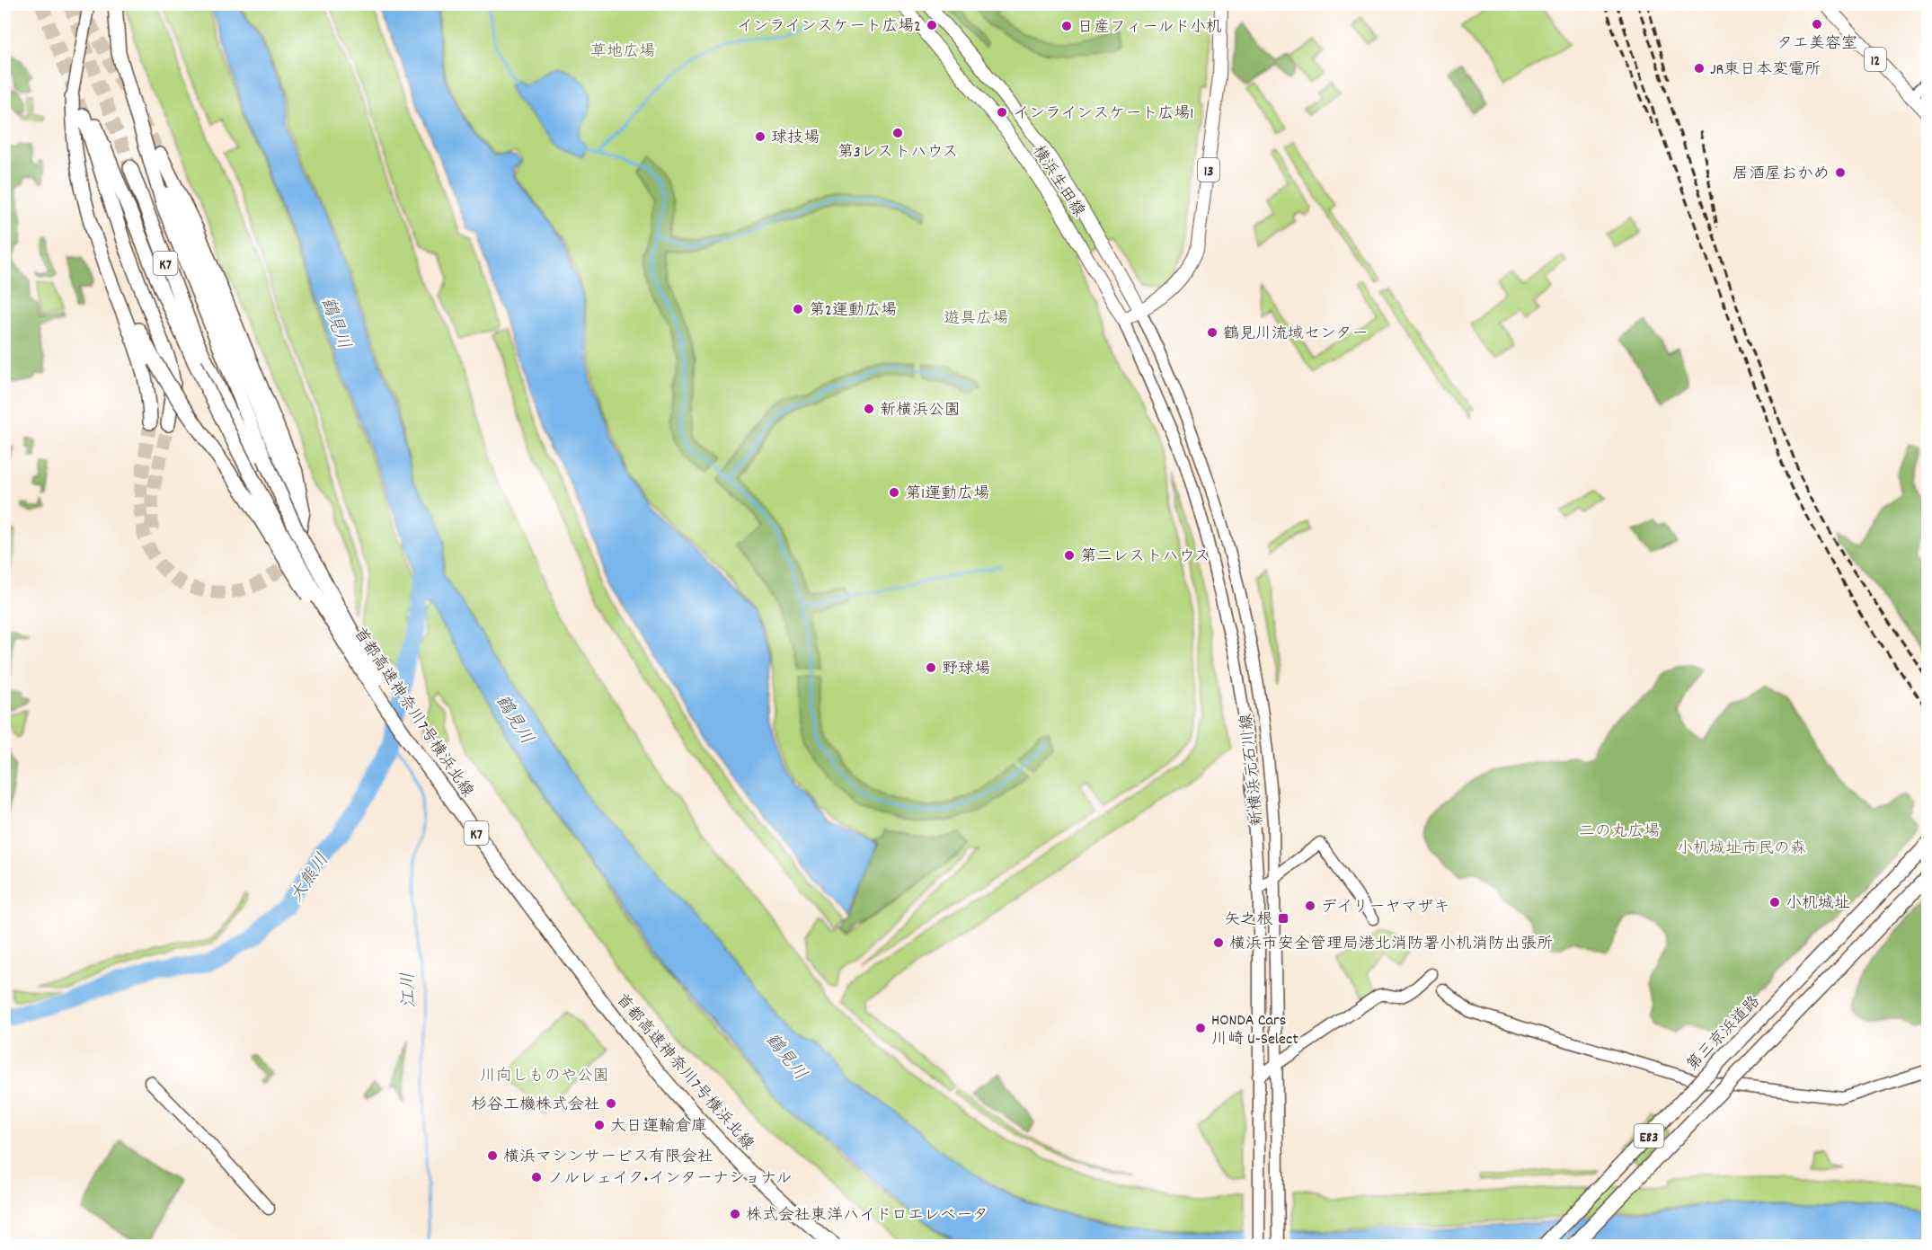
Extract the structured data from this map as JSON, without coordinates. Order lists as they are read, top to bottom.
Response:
{
  "streets": {
    "highway": [
      "K7",
      "首都高速神奈川7号横浜北線",
      "第三京浜道路",
      "E83"
    ],
    "main road": ["12", "13", "横浜生田線"],
    "street": ["新横浜元石川線"]
  },
  "crossings": [
    ["13", "横浜生田線"],
    ["13", "新横浜元石川線"],
    ["横浜生田線", "新横浜元石川線"]
  ],
  "water": ["鶴見川", "大熊川", "江川"],
  "parks": [
    "草地広場",
    "遊具広場",
    "二の丸広場",
    "小机城址市民の森",
    "川向しものや公園"
  ],
  "places": {
    "other": [
      "タエ美容室",
      "インラインスケート広場2",
      "日産フィールド小机",
      "JR東日本変電所",
      "インラインスケート広場1",
      "第3レストハウス",
      "球技場",
      "居酒屋おかめ",
      "第2運動広場",
      "鶴見川流域センター",
      "新横浜公園",
      "第1運動広場",
      "第二レストハウス",
      "野球場",
      "小机城址",
      "デイリーヤマザキ",
      "横浜市安全管理局港北消防署小机消防出張所",
      "HONDA Cars 川崎 U-Select",
      "杉谷工機株式会社",
      "大日運輸倉庫",
      "横浜マシンサービス有限会社",
      "ノルレェイク•インターナショナル",
      "株式会社東洋ハイドロエレベータ"
    ],
    "transit": ["矢之根"]
  }
}
